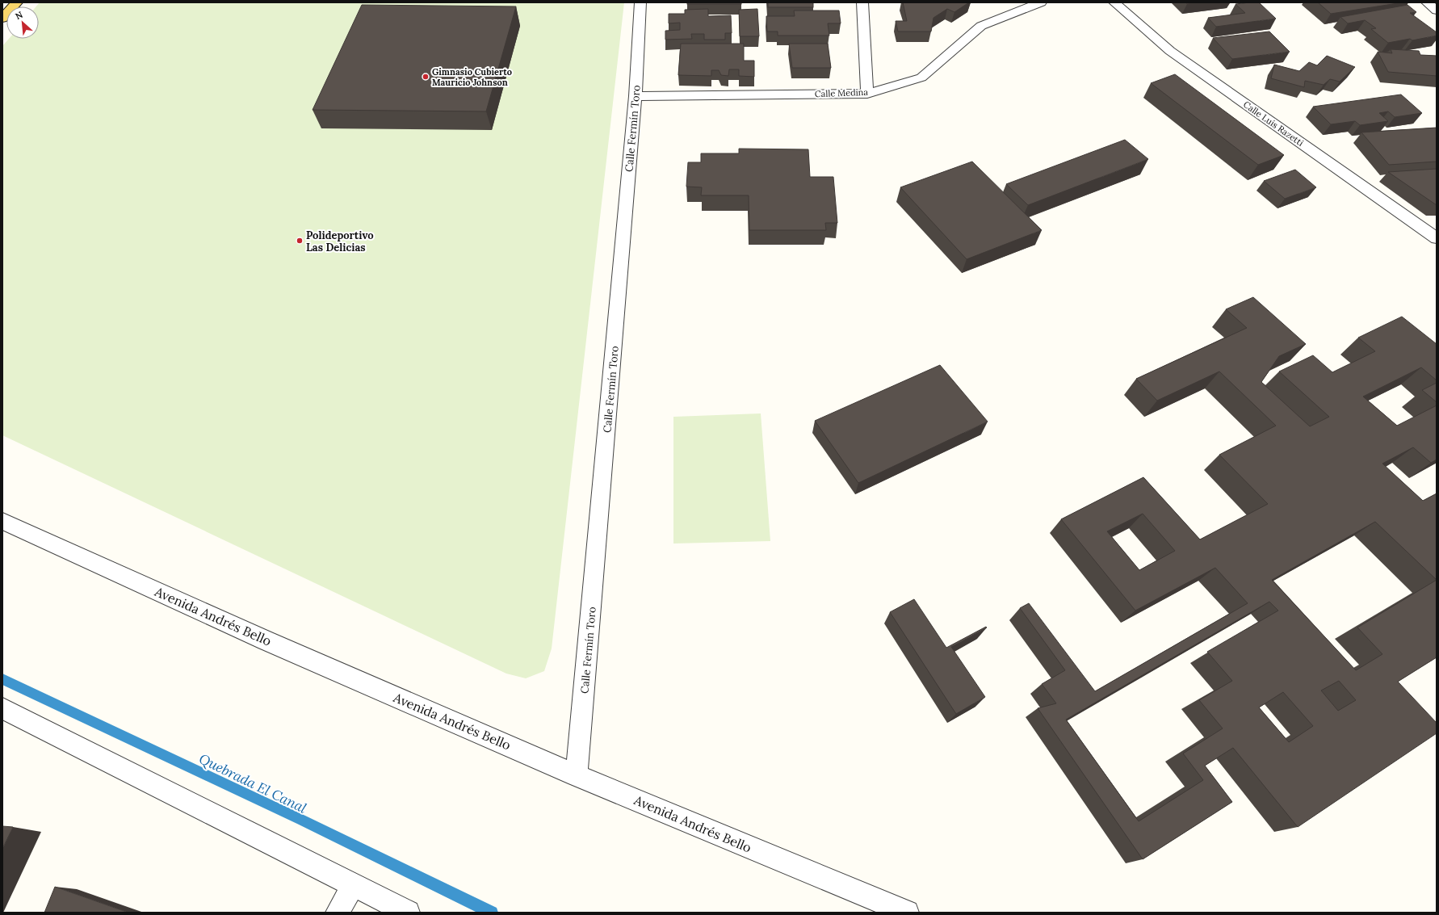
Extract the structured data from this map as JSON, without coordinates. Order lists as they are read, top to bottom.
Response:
{
  "streets": {
    "street": [
      "Calle Medina",
      "Calle Luis Razetti",
      "Calle Fermín Toro",
      "Avenida Andrés Bello"
    ]
  },
  "crossings": [
    ["Calle Medina", "Calle Fermín Toro"],
    ["Calle Fermín Toro", "Avenida Andrés Bello"]
  ],
  "water": ["Quebrada El Canal"],
  "places": ["Gimnasio Cubierto Mauricio Johnson", "Polideportivo Las Delicias"],
  "north": "top left"
}
